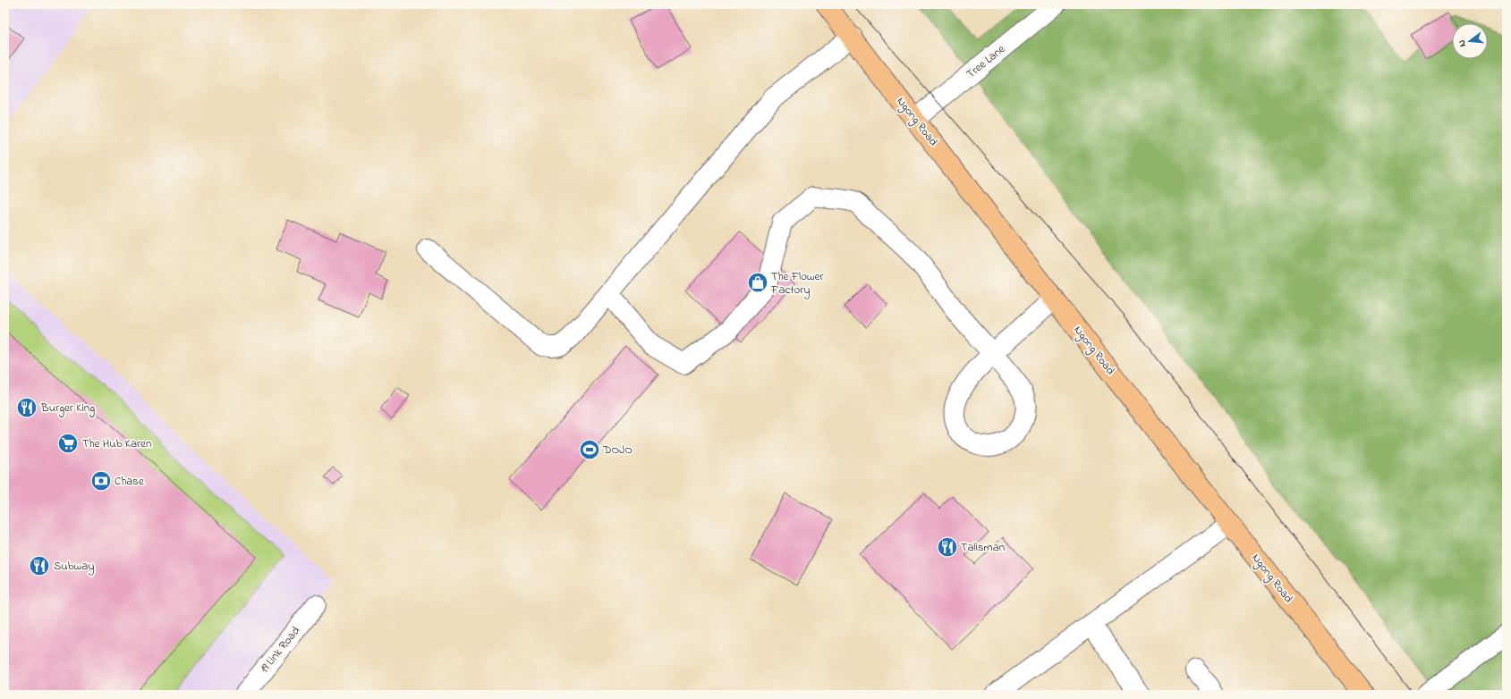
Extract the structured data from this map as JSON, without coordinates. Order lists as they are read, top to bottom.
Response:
{
  "streets": {
    "main road": ["Ngong Road"],
    "street": ["Tree Lane", "19 Link Road"]
  },
  "crossings": [
    ["Tree Lane", "Ngong Road"]
  ],
  "places": {
    "shop": ["The Flower Factory"],
    "restaurant": ["Burger King", "Talisman", "Subway"],
    "supermarket": ["The Hub Karen"],
    "sports": ["DOJO"],
    "bank": ["Chase"]
  },
  "north": "left"
}
